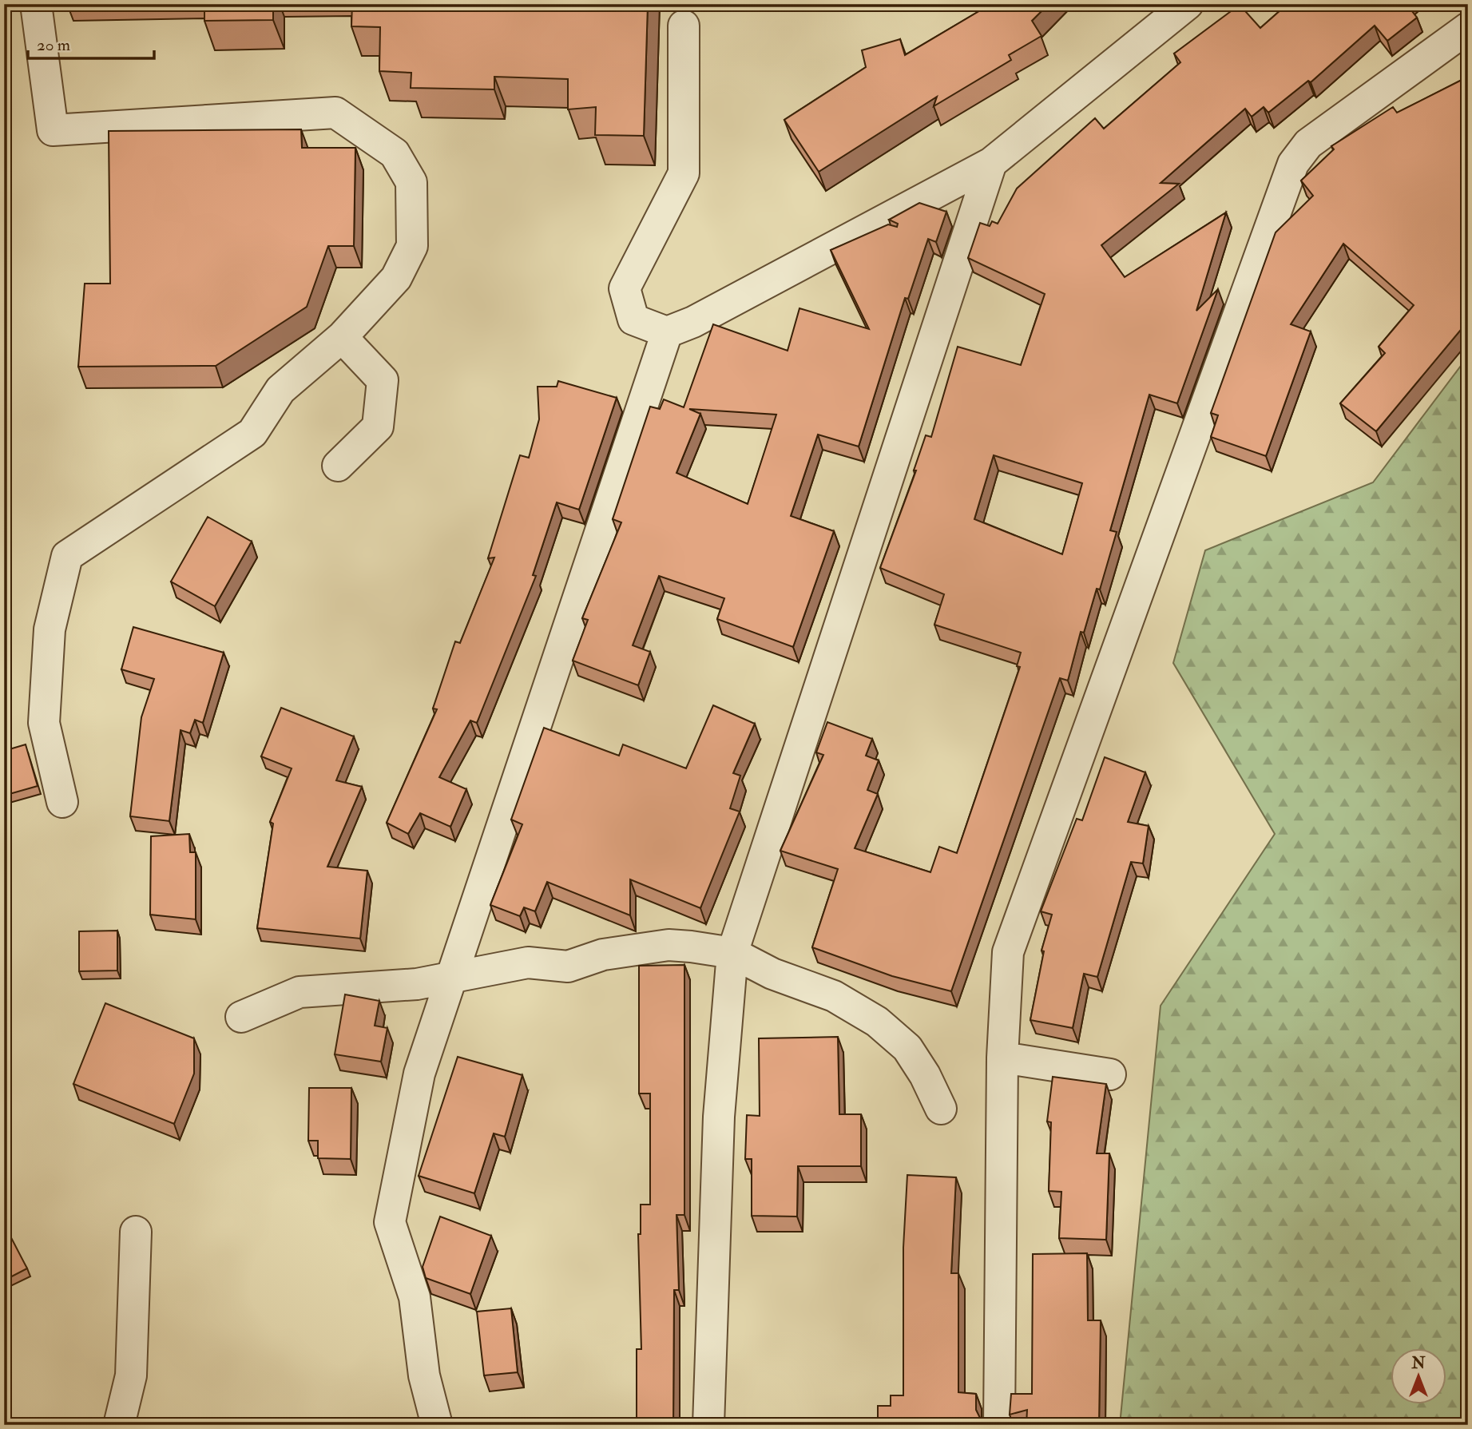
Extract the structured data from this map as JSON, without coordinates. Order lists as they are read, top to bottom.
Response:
{
  "scale_bar": "20 m",
  "north": "top"
}
